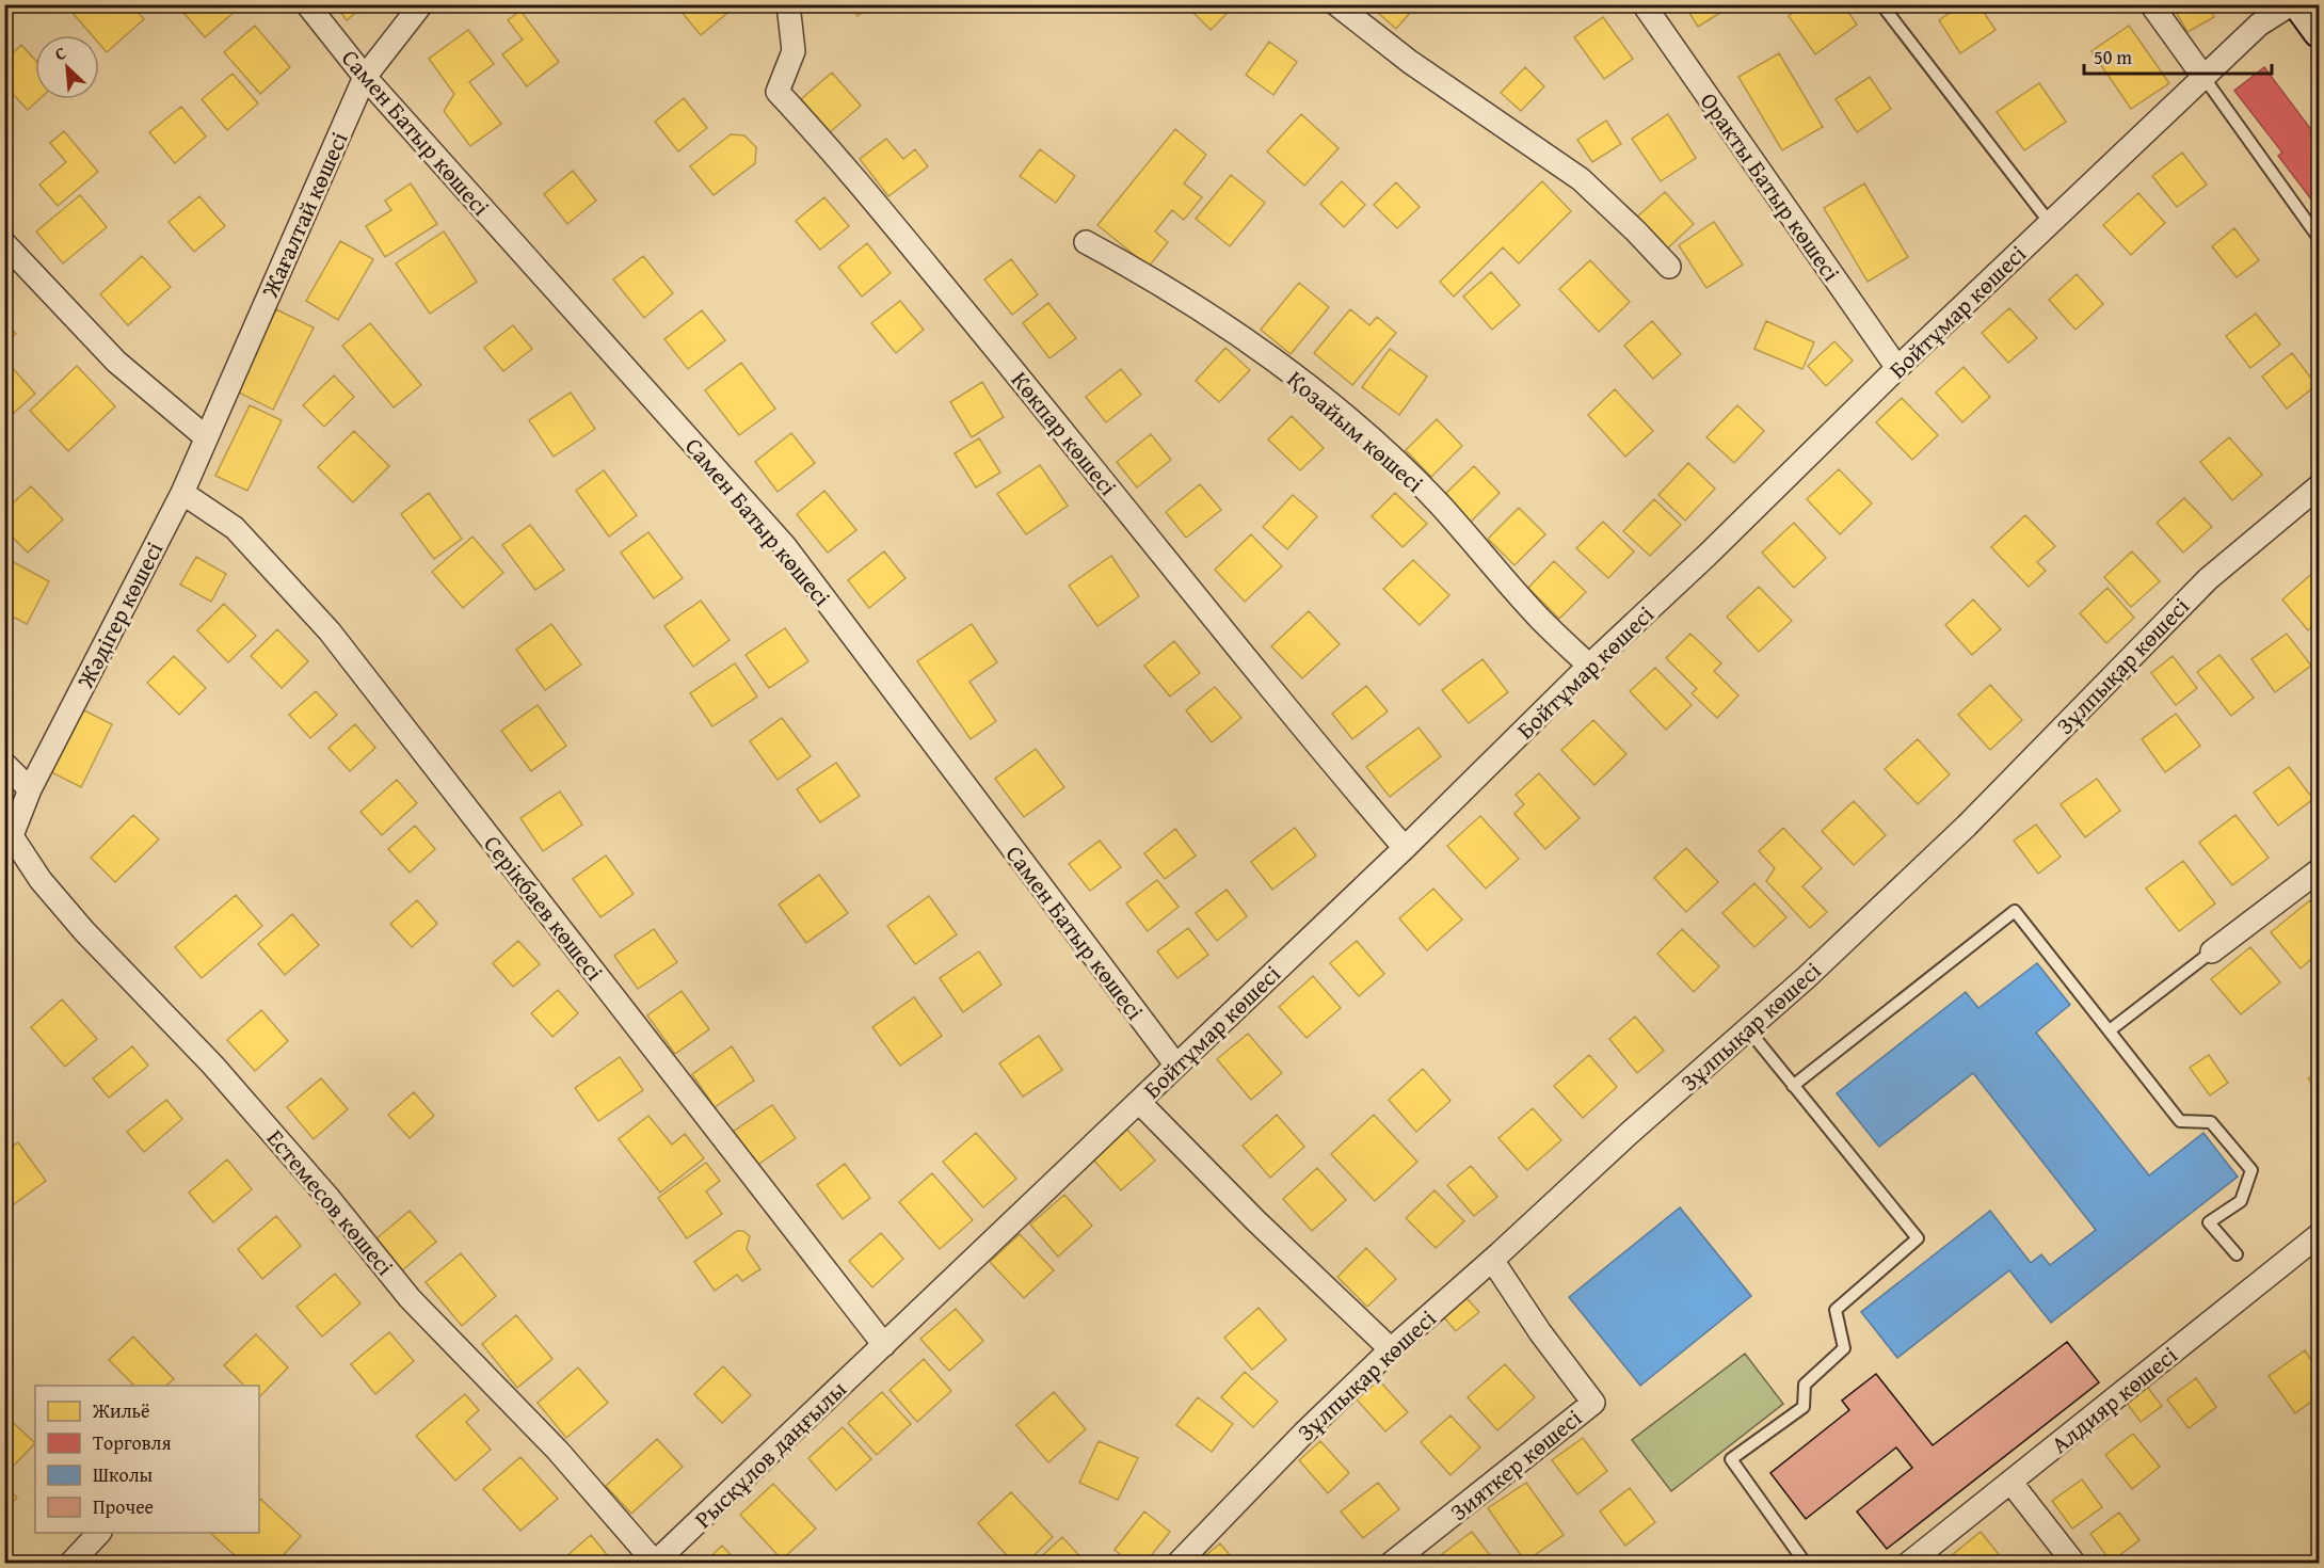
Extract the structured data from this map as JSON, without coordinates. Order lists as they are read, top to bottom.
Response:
{
  "streets": {
    "street": [
      "Самен Батыр көшесі",
      "Оракты Батыр көшесі",
      "Жағалтай көшесі",
      "Бойтұмар көшесі",
      "Қозайым көшесі",
      "Көкпар көшесі",
      "Жәдігер көшесі",
      "Зұлпықар көшесі",
      "Серікбаев көшесі",
      "Естемесов көшесі",
      "Алдияр көшесі",
      "Рысқұлов даңғылы",
      "Зияткер көшесі"
    ]
  },
  "crossings": [
    ["Самен Батыр көшесі", "Жағалтай көшесі"],
    ["Самен Батыр көшесі", "Бойтұмар көшесі"],
    ["Оракты Батыр көшесі", "Бойтұмар көшесі"],
    ["Жағалтай көшесі", "Жәдігер көшесі"],
    ["Бойтұмар көшесі", "Қозайым көшесі"],
    ["Бойтұмар көшесі", "Көкпар көшесі"],
    ["Бойтұмар көшесі", "Серікбаев көшесі"],
    ["Бойтұмар көшесі", "Рысқұлов даңғылы"],
    ["Жәдігер көшесі", "Серікбаев көшесі"],
    ["Зұлпықар көшесі", "Зияткер көшесі"],
    ["Серікбаев көшесі", "Рысқұлов даңғылы"],
    ["Естемесов көшесі", "Рысқұлов даңғылы"]
  ],
  "legend": [
    "Жильё",
    "Торговля",
    "Школы",
    "Прочее"
  ],
  "scale_bar": "50 m",
  "north": "top left"
}
